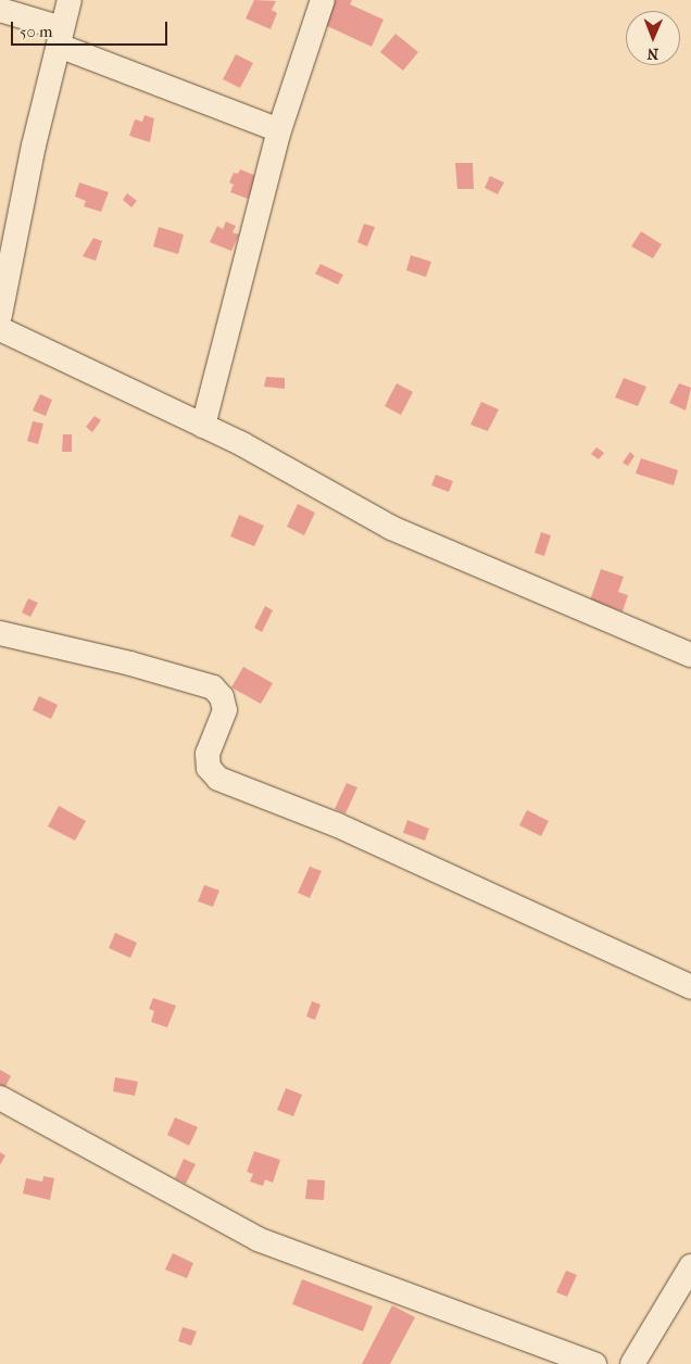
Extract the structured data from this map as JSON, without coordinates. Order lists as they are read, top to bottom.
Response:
{
  "scale_bar": "50 m",
  "north": "bottom"
}
